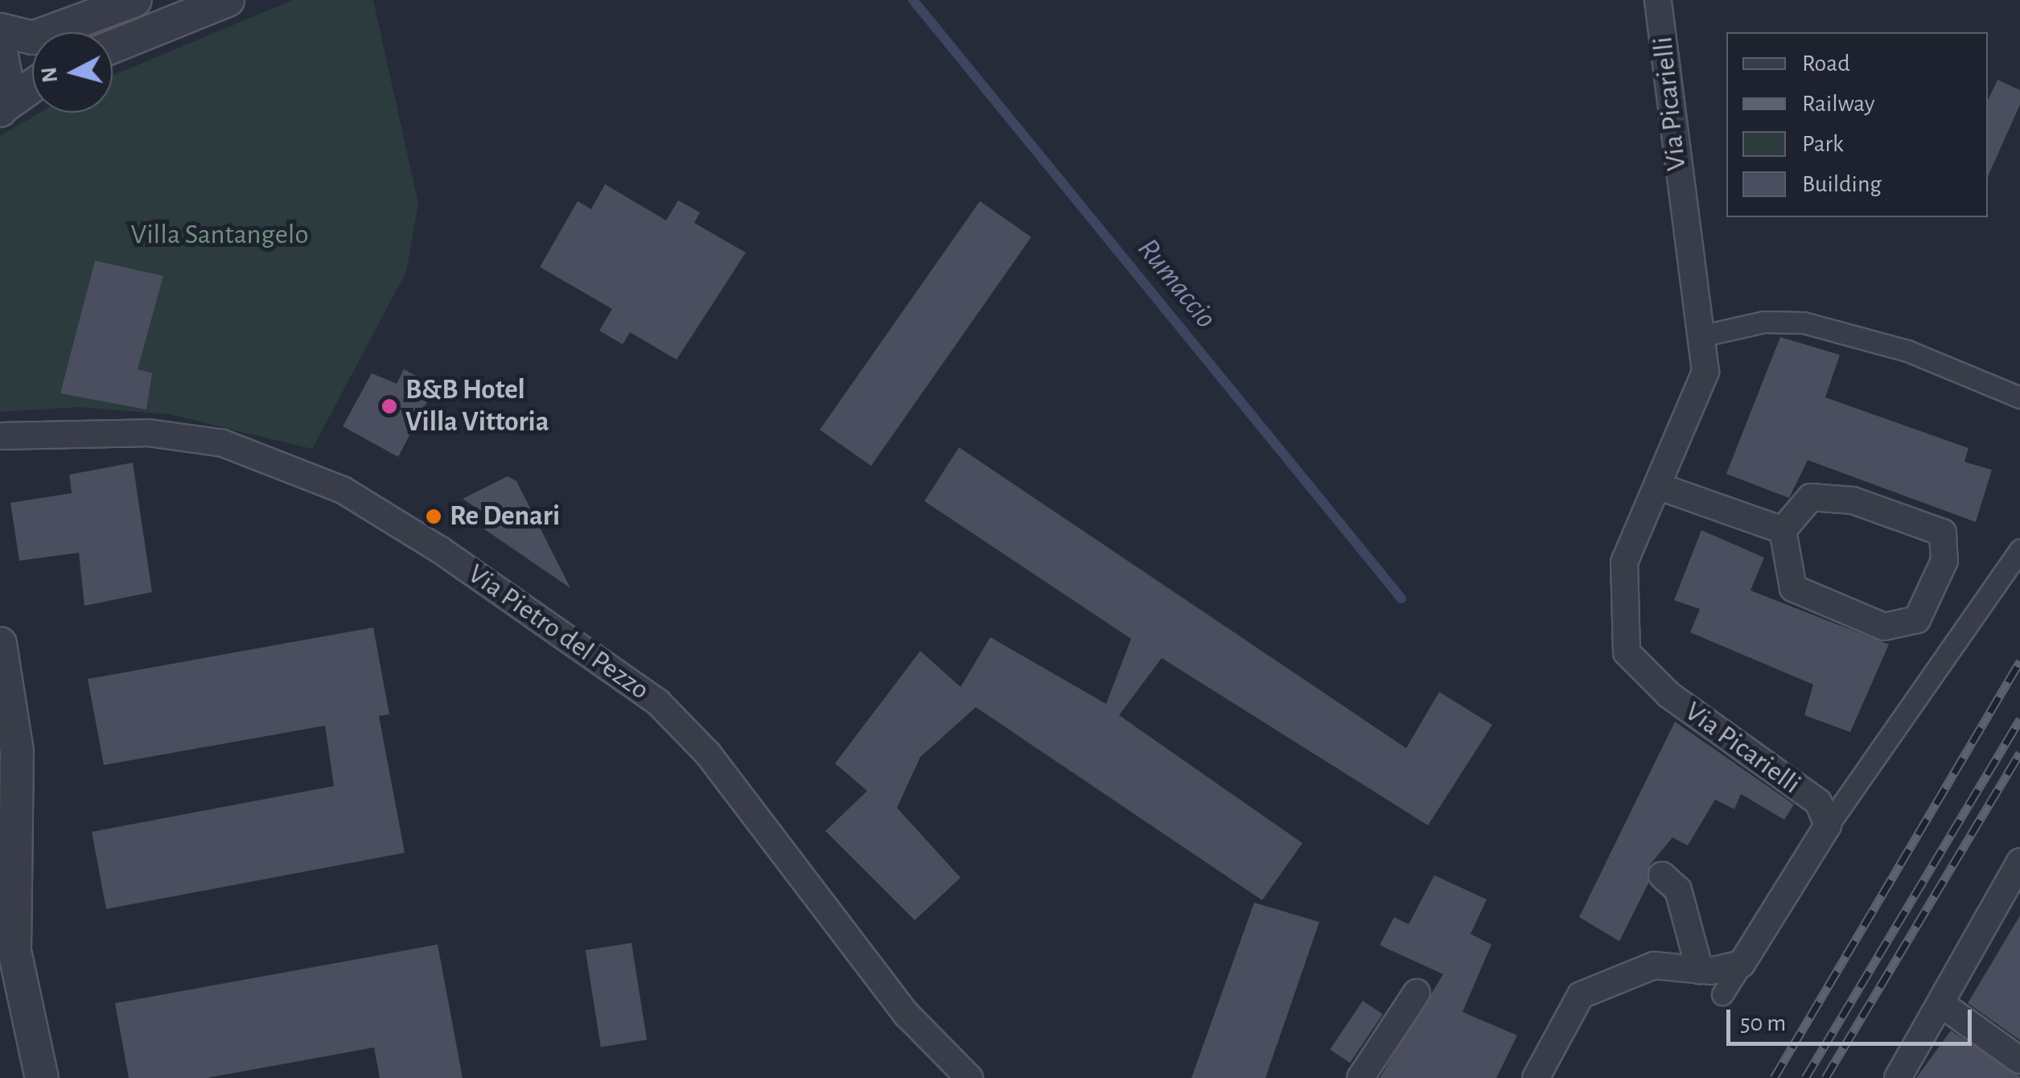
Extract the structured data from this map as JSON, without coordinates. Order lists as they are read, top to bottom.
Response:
{
  "streets": {
    "street": ["Via Picarielli", "Via Pietro del Pezzo"]
  },
  "water": ["Rumaccio"],
  "parks": ["Villa Santangelo"],
  "places": ["B&B Hotel Villa Vittoria", "Re Denari"],
  "legend": [
    "Road",
    "Railway",
    "Park",
    "Building"
  ],
  "scale_bar": "50 m",
  "north": "left"
}
